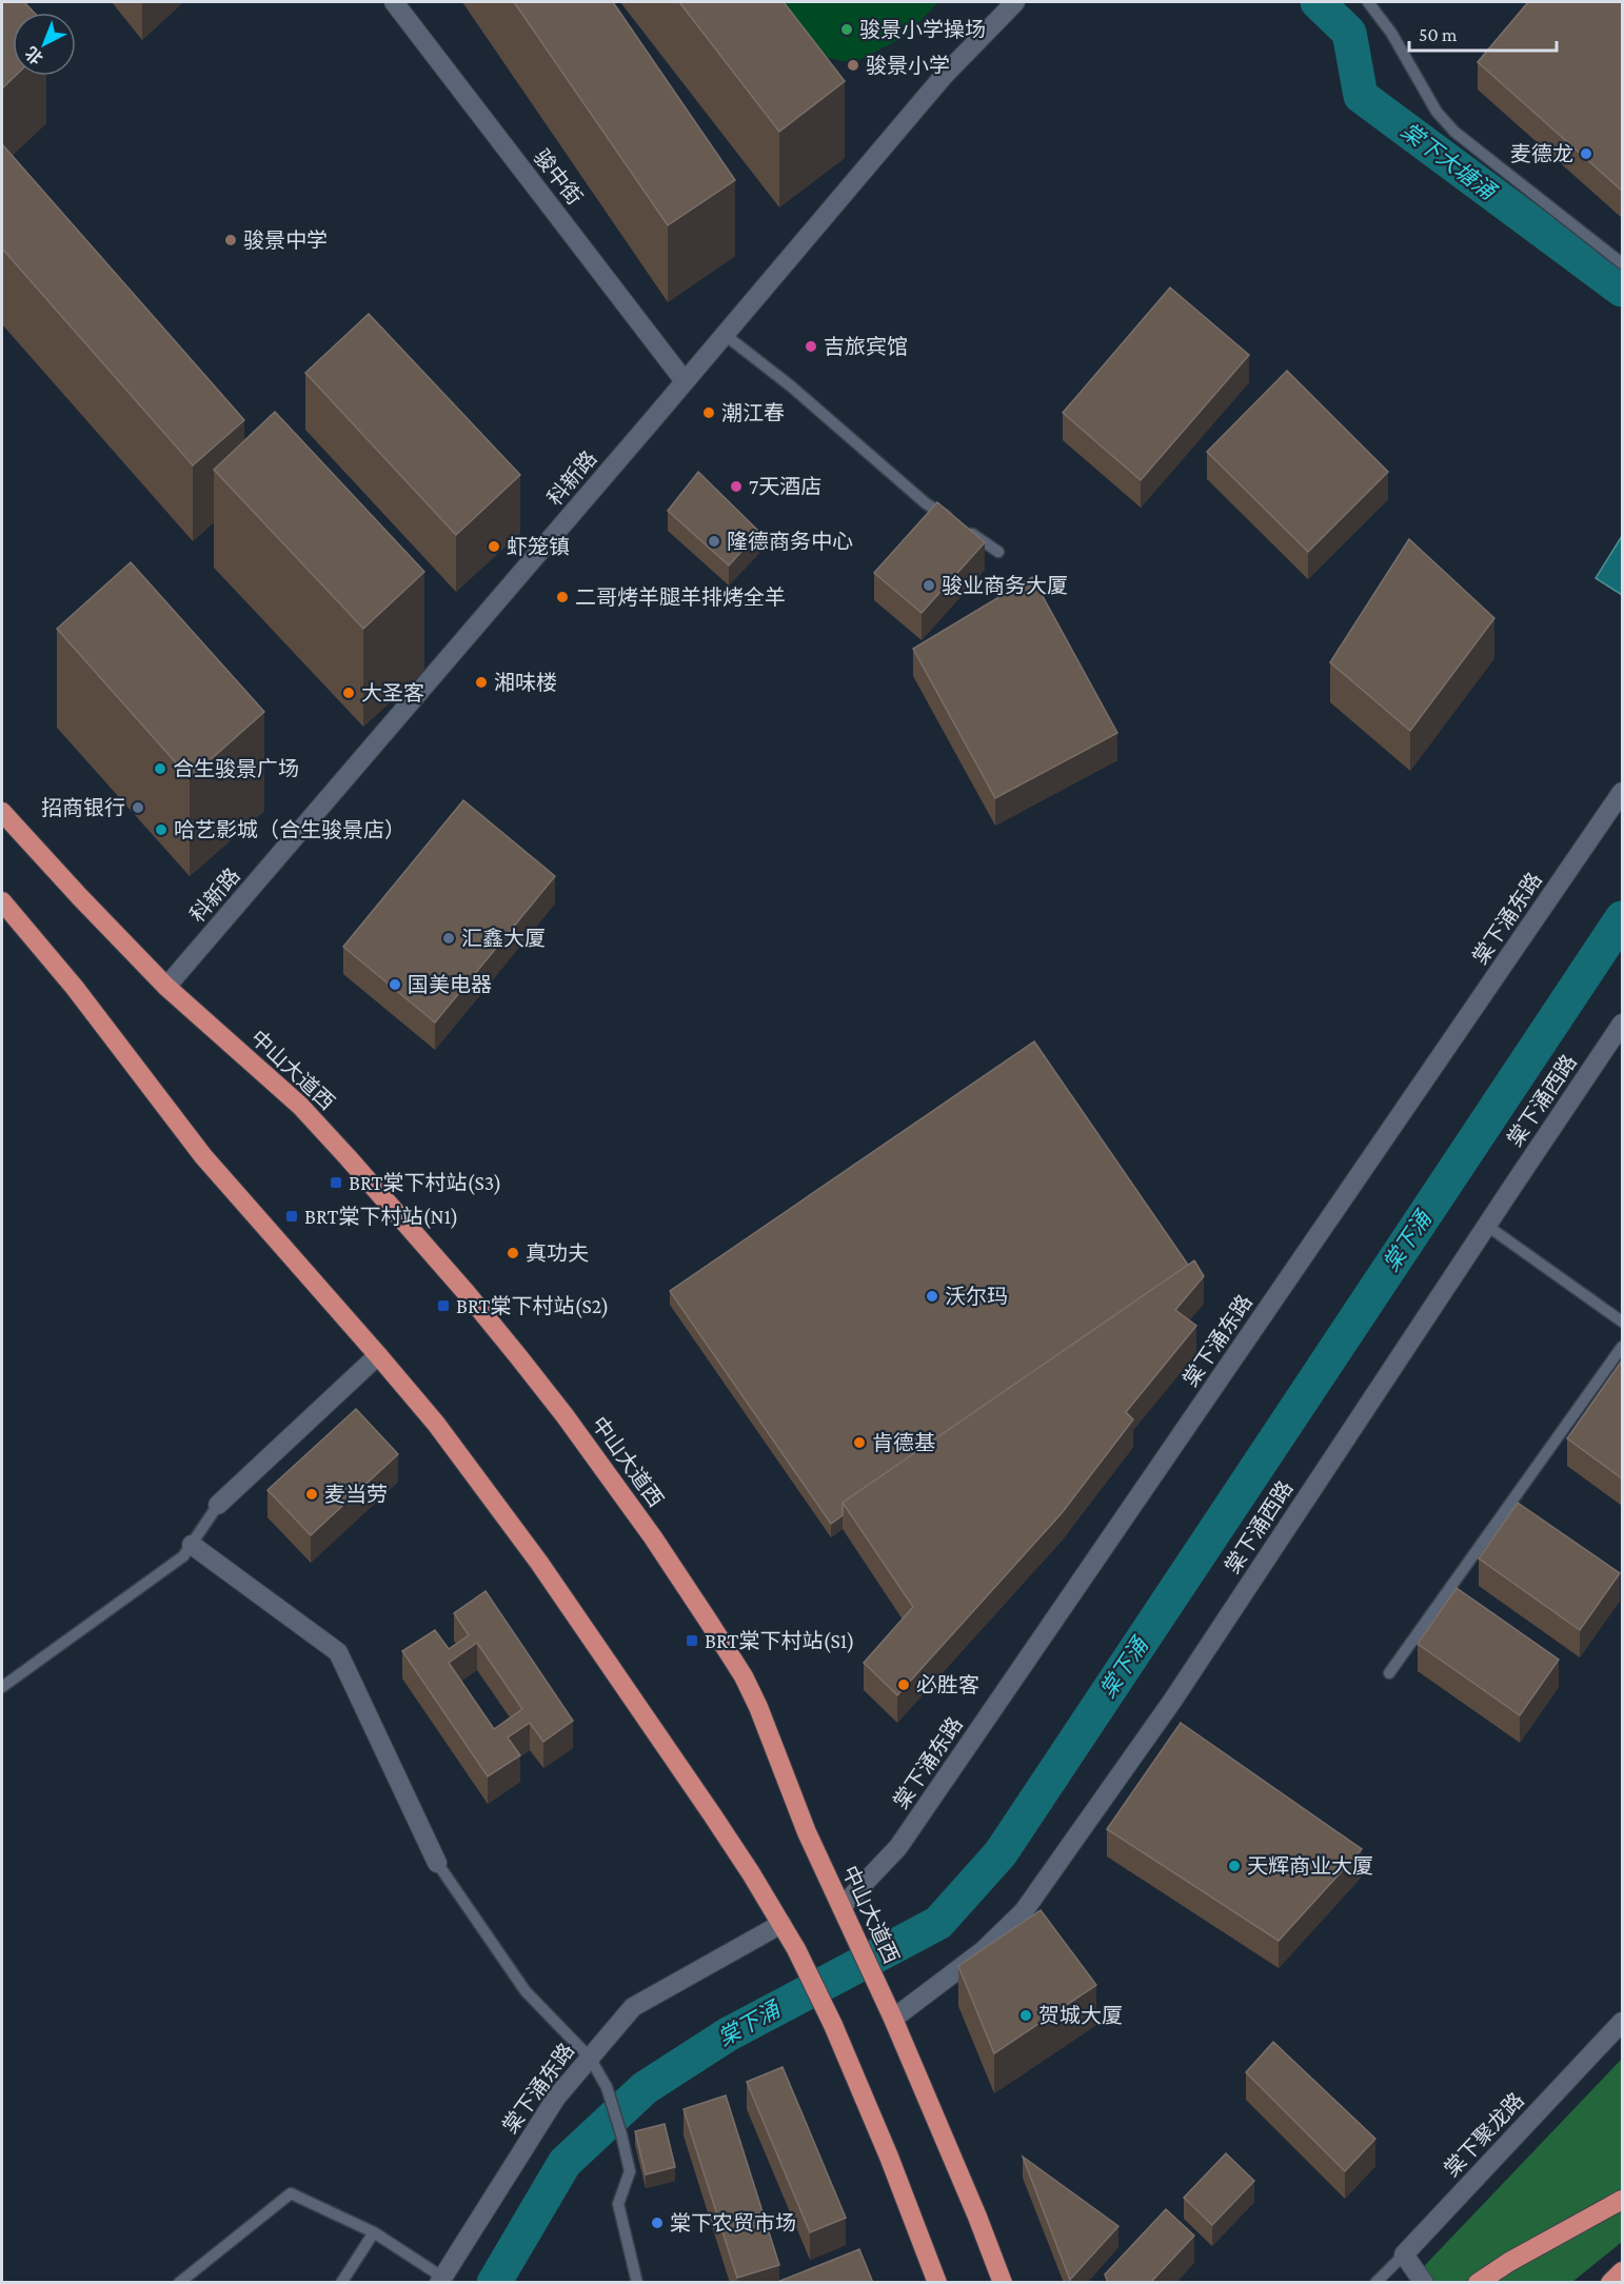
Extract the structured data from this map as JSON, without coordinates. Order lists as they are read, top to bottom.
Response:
{
  "streets": {
    "highway": ["中山大道西"],
    "street": [
      "骏中街",
      "科新路",
      "棠下涌东路",
      "棠下涌西路",
      "棠下聚龙路"
    ]
  },
  "crossings": [
    ["骏中街", "科新路"],
    ["科新路", "中山大道西"],
    ["棠下涌东路", "中山大道西"],
    ["中山大道西", "棠下涌西路"]
  ],
  "water": ["棠下大塘涌", "棠下涌"],
  "places": {
    "other": [
      "骏景小学操场",
      "骏景小学",
      "麦德龙",
      "骏景中学",
      "吉旅宾馆",
      "潮江春",
      "7天酒店",
      "隆德商务中心",
      "虾笼镇",
      "骏业商务大厦",
      "二哥烤羊腿羊排烤全羊",
      "湘味楼",
      "大圣客",
      "合生骏景广场",
      "招商银行",
      "哈艺影城（合生骏景店）",
      "汇鑫大厦",
      "国美电器",
      "真功夫",
      "沃尔玛",
      "肯德基",
      "麦当劳",
      "必胜客",
      "天辉商业大厦",
      "贺城大厦",
      "棠下农贸市场"
    ],
    "transit": [
      "BRT棠下村站(S3)",
      "BRT棠下村站(N1)",
      "BRT棠下村站(S2)",
      "BRT棠下村站(S1)"
    ]
  },
  "scale_bar": "50 m",
  "north": "bottom left"
}
